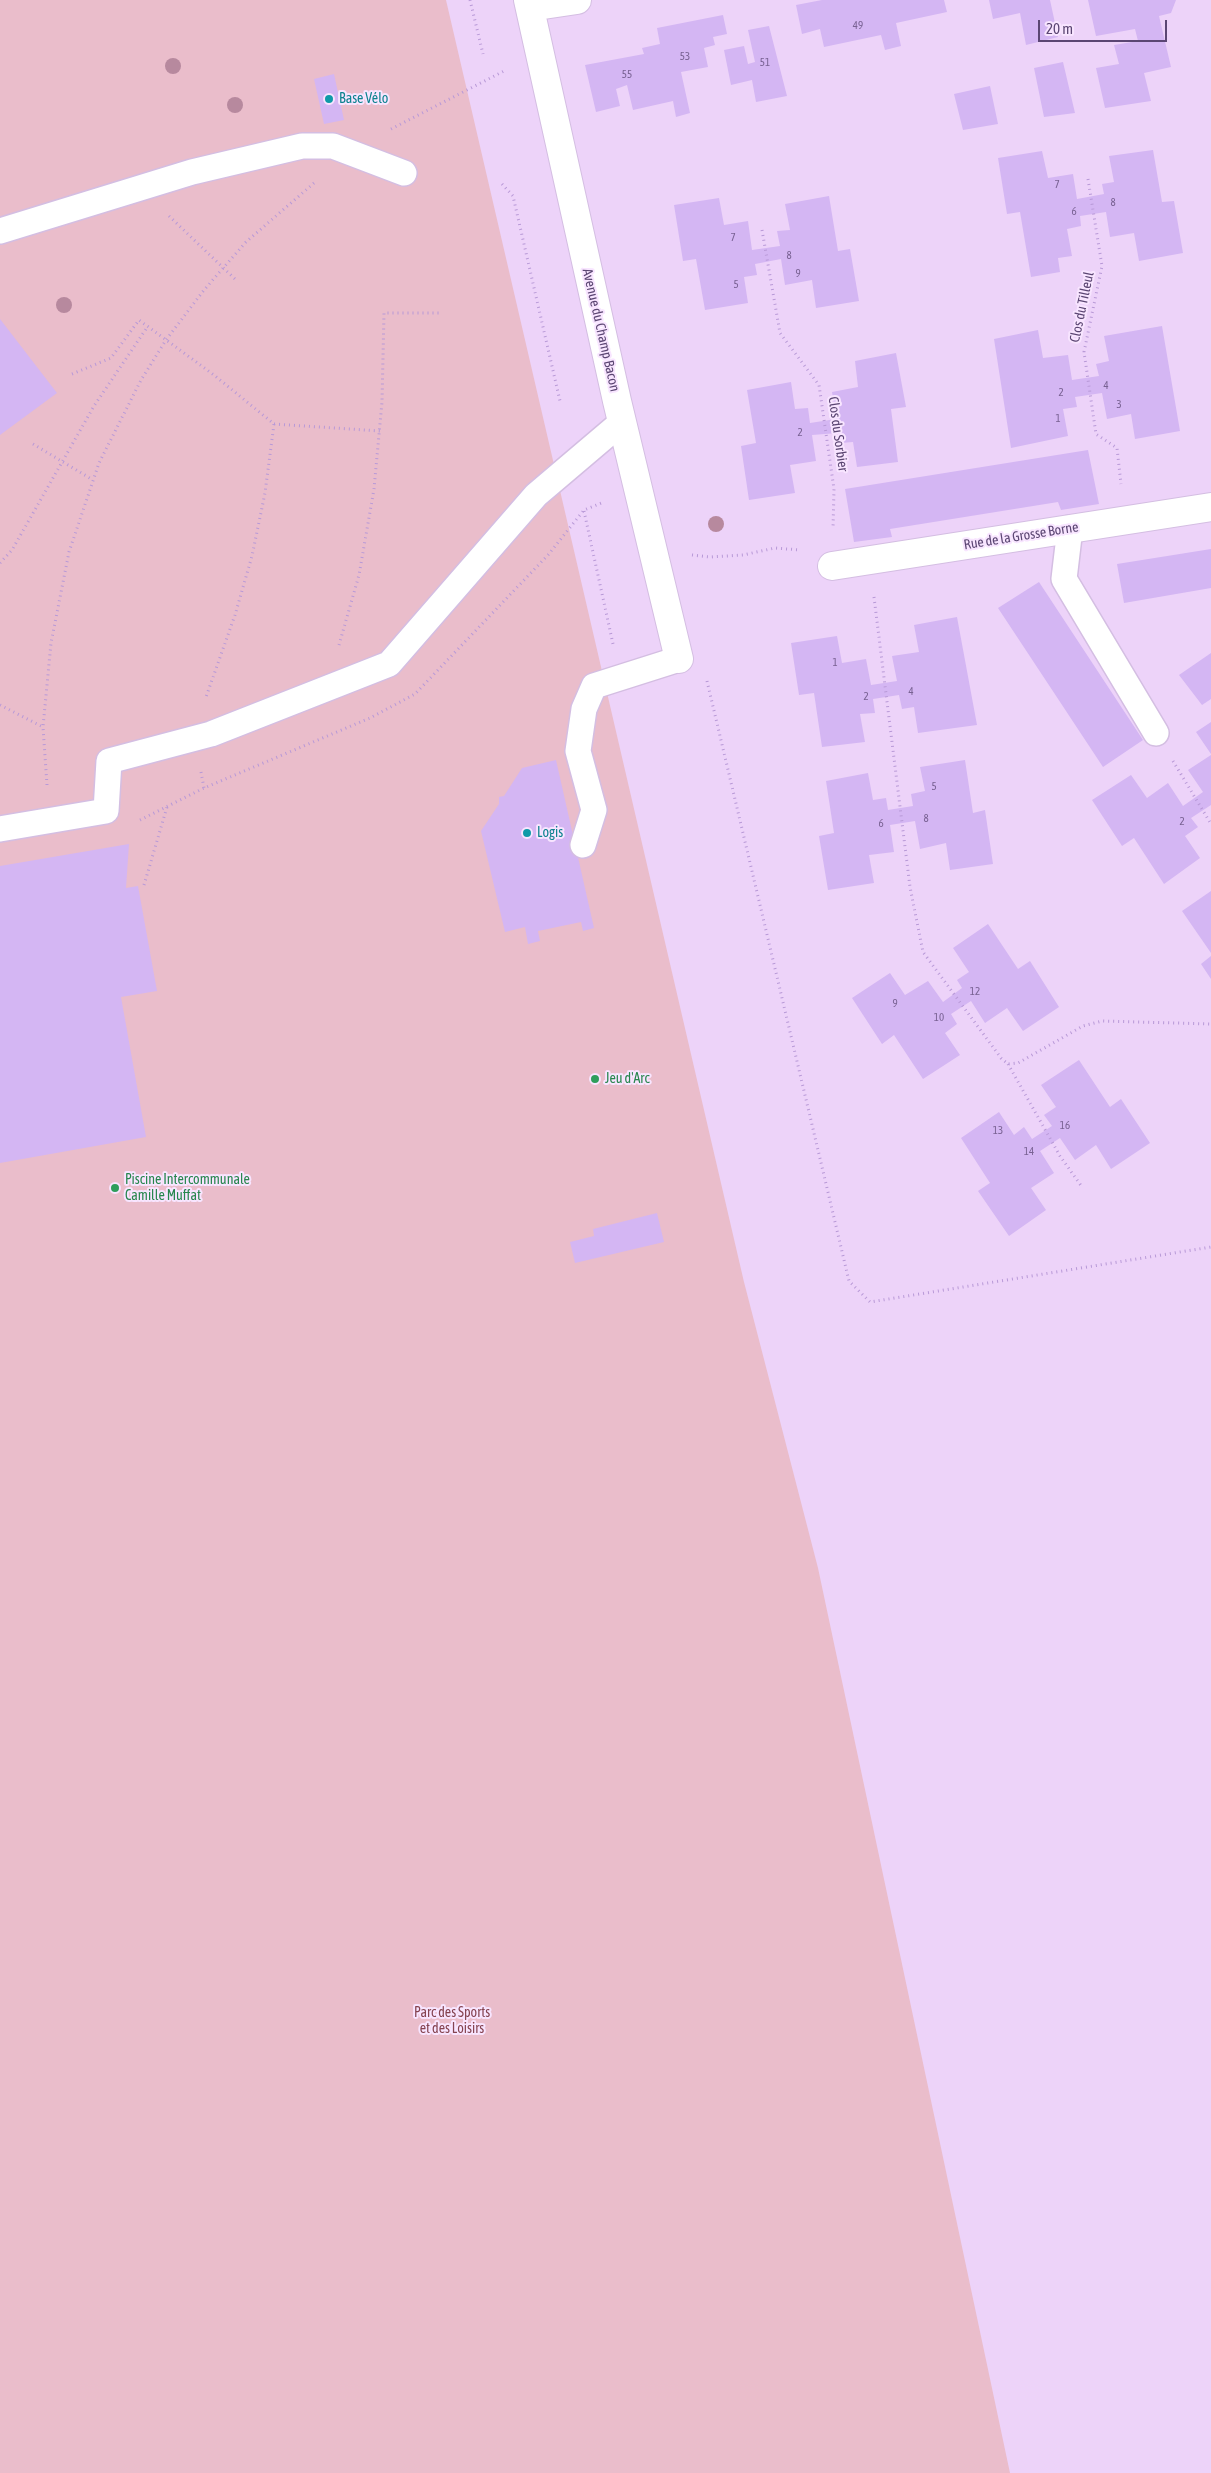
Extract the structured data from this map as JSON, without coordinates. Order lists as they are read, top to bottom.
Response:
{
  "streets": {
    "street": ["Avenue du Champ Bacon", "Rue de la Grosse Borne"],
    "path": ["Clos du Tilleul", "Clos du Sorbier"]
  },
  "crossings": [
    ["Clos du Tilleul", "Rue de la Grosse Borne"],
    ["Clos du Sorbier", "Rue de la Grosse Borne"]
  ],
  "parks": ["Parc des Sports et des Loisirs"],
  "places": [
    "Base Vélo",
    "Logis",
    "Jeu d'Arc",
    "Piscine Intercommunale Camille Muffat"
  ],
  "house_numbers": [
    "49",
    "53",
    "51",
    "55",
    "7",
    "8",
    "6",
    "7",
    "8",
    "9",
    "5",
    "4",
    "2",
    "3",
    "1",
    "2",
    "1",
    "4",
    "2",
    "5",
    "8",
    "2",
    "6",
    "12",
    "9",
    "10",
    "16",
    "13",
    "14"
  ],
  "scale_bar": "20 m"
}
